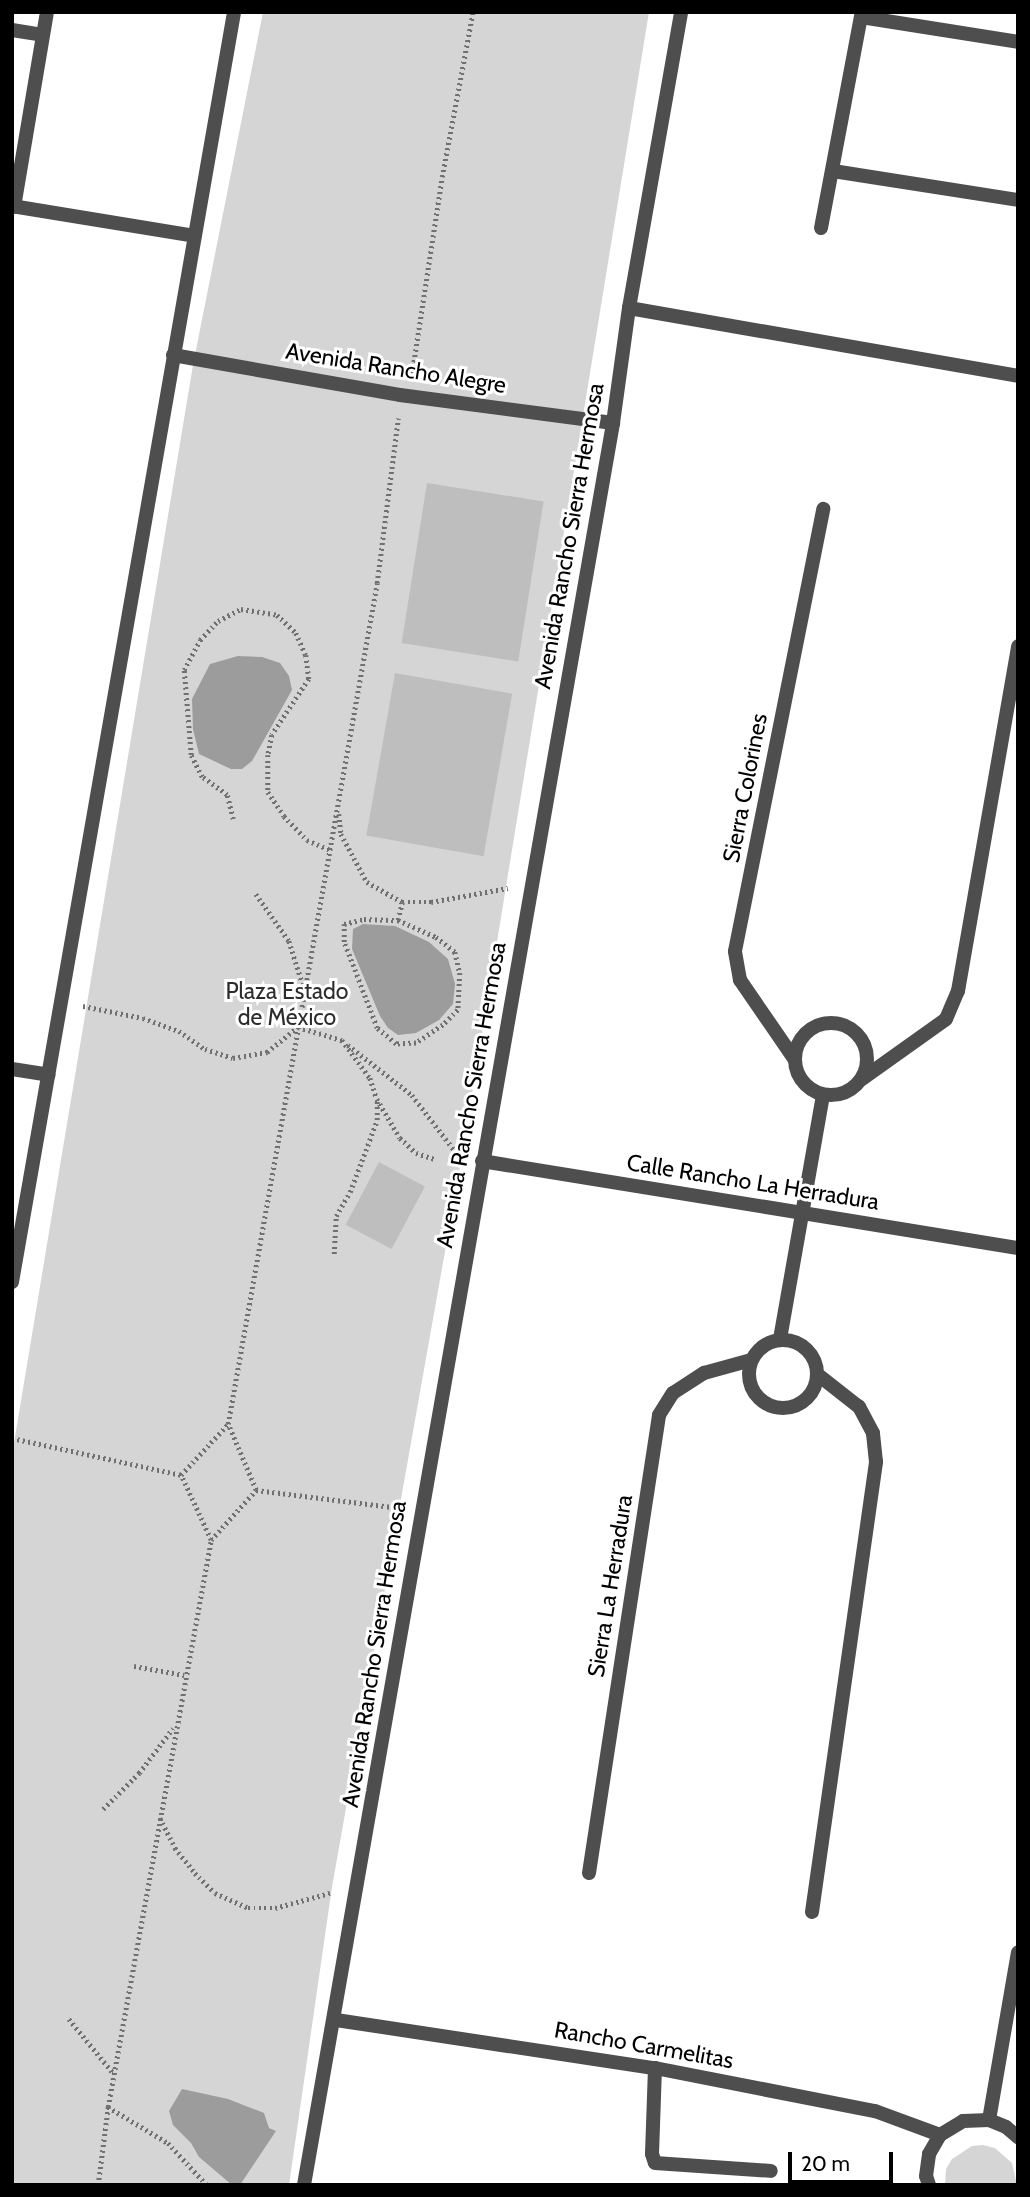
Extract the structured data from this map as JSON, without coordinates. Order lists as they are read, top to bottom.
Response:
{
  "streets": {
    "street": [
      "Avenida Rancho Alegre",
      "Avenida Rancho Sierra Hermosa",
      "Sierra Colorines",
      "Calle Rancho La Herradura",
      "Sierra La Herradura",
      "Rancho Carmelitas"
    ]
  },
  "crossings": [
    ["Avenida Rancho Alegre", "Avenida Rancho Sierra Hermosa"],
    ["Avenida Rancho Sierra Hermosa", "Calle Rancho La Herradura"],
    ["Avenida Rancho Sierra Hermosa", "Rancho Carmelitas"]
  ],
  "parks": ["Plaza Estado de México"],
  "scale_bar": "20 m"
}
